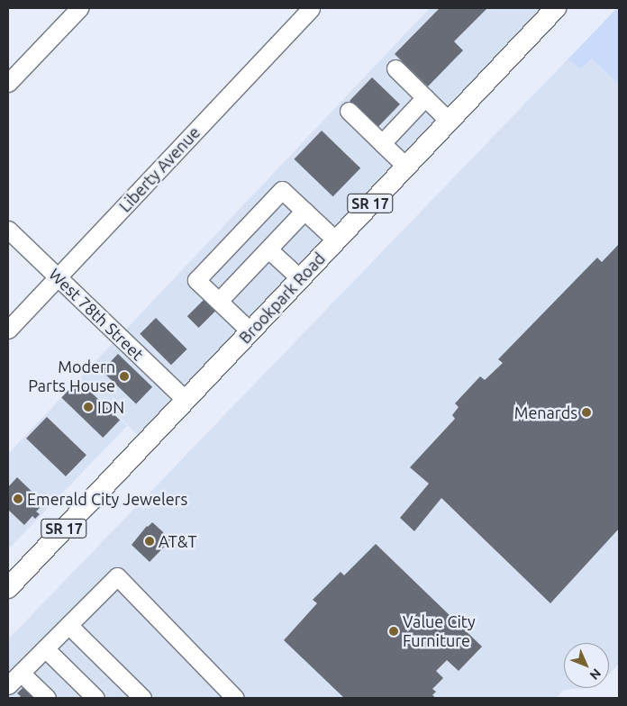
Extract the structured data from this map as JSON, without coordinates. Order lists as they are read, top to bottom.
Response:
{
  "streets": {
    "main road": ["SR 17", "Brookpark Road"],
    "street": ["Liberty Avenue", "West 78th Street"]
  },
  "crossings": [
    ["Liberty Avenue", "West 78th Street"],
    ["Brookpark Road", "West 78th Street"]
  ],
  "places": [
    "Modern Parts House",
    "IDN",
    "Menards",
    "Emerald City Jewelers",
    "AT&T",
    "Value City Furniture"
  ],
  "north": "bottom right"
}
